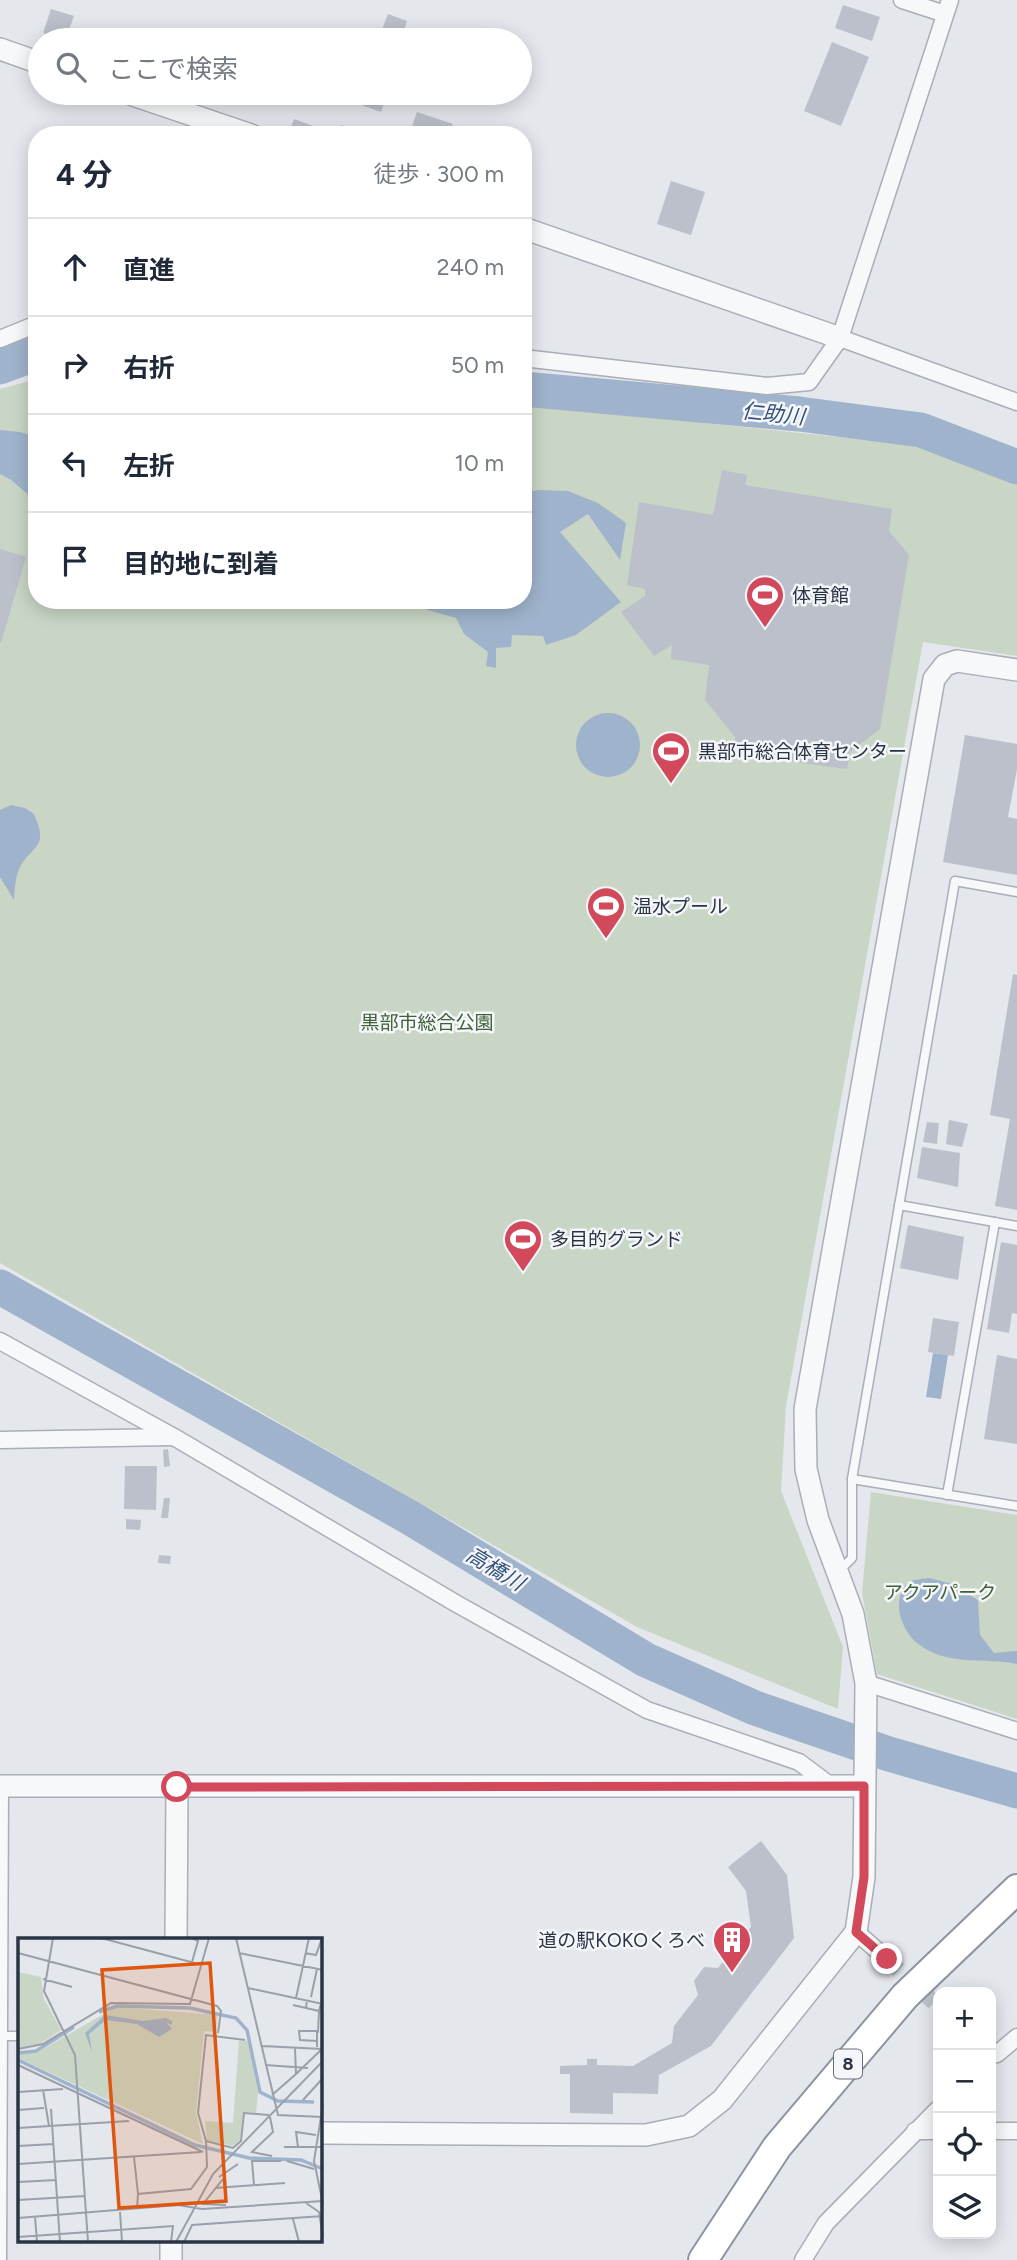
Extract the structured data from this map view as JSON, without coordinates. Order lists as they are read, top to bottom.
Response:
{
  "streets": {
    "highway": ["8"]
  },
  "water": ["仁助川", "高橋川"],
  "parks": ["黒部市総合公園", "アクアパーク"],
  "places": {
    "sports": [
      "体育館",
      "黒部市総合体育センター",
      "温水プール",
      "多目的グランド"
    ],
    "building": ["道の駅KOKOくろべ"]
  },
  "page": {
    "search": "ここで検索",
    "heading": ["4 分", "徒歩 · 300 m"],
    "list": [
      ["直進", "240 m"],
      ["右折", "50 m"],
      ["左折", "10 m"],
      "目的地に到着"
    ],
    "map_buttons": ["+", "−"]
  }
}
